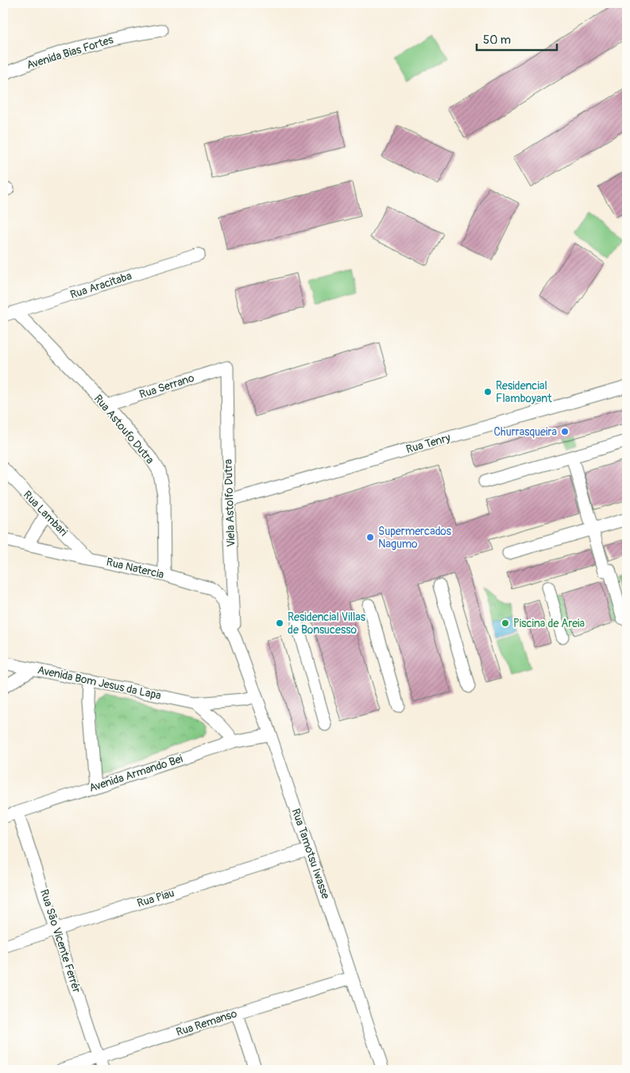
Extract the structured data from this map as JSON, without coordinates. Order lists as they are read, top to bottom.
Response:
{
  "streets": {
    "street": [
      "Avenida Bias Fortes",
      "Rua Aracitaba",
      "Rua Serrano",
      "Rua Astoufo Dutra",
      "Rua Tenry",
      "Viela Astolfo Dutra",
      "Rua Lambari",
      "Rua Natercia",
      "Avenida Bom Jesus da Lapa",
      "Avenida Armando Bei",
      "Rua Tamotsu Iwasse",
      "Rua Piau",
      "Rua São Vicente Ferrér",
      "Rua Remanso"
    ]
  },
  "crossings": [
    ["Rua Aracitaba", "Rua Astoufo Dutra"],
    ["Rua Serrano", "Rua Astoufo Dutra"],
    ["Rua Serrano", "Viela Astolfo Dutra"],
    ["Rua Astoufo Dutra", "Rua Natercia"],
    ["Rua Tenry", "Viela Astolfo Dutra"],
    ["Viela Astolfo Dutra", "Rua Natercia"],
    ["Viela Astolfo Dutra", "Rua Tamotsu Iwasse"],
    ["Rua Lambari", "Rua Natercia"],
    ["Rua Natercia", "Rua Tamotsu Iwasse"],
    ["Avenida Bom Jesus da Lapa", "Avenida Armando Bei"],
    ["Avenida Bom Jesus da Lapa", "Rua Tamotsu Iwasse"],
    ["Avenida Armando Bei", "Rua Tamotsu Iwasse"],
    ["Avenida Armando Bei", "Rua São Vicente Ferrér"],
    ["Rua Tamotsu Iwasse", "Rua Piau"],
    ["Rua Tamotsu Iwasse", "Rua Remanso"],
    ["Rua Piau", "Rua São Vicente Ferrér"],
    ["Rua São Vicente Ferrér", "Rua Remanso"]
  ],
  "places": [
    "Residencial Flamboyant",
    "Churrasqueira",
    "Supermercados Nagumo",
    "Residencial Villas de Bonsucesso",
    "Piscina de Areia"
  ],
  "scale_bar": "50 m"
}
